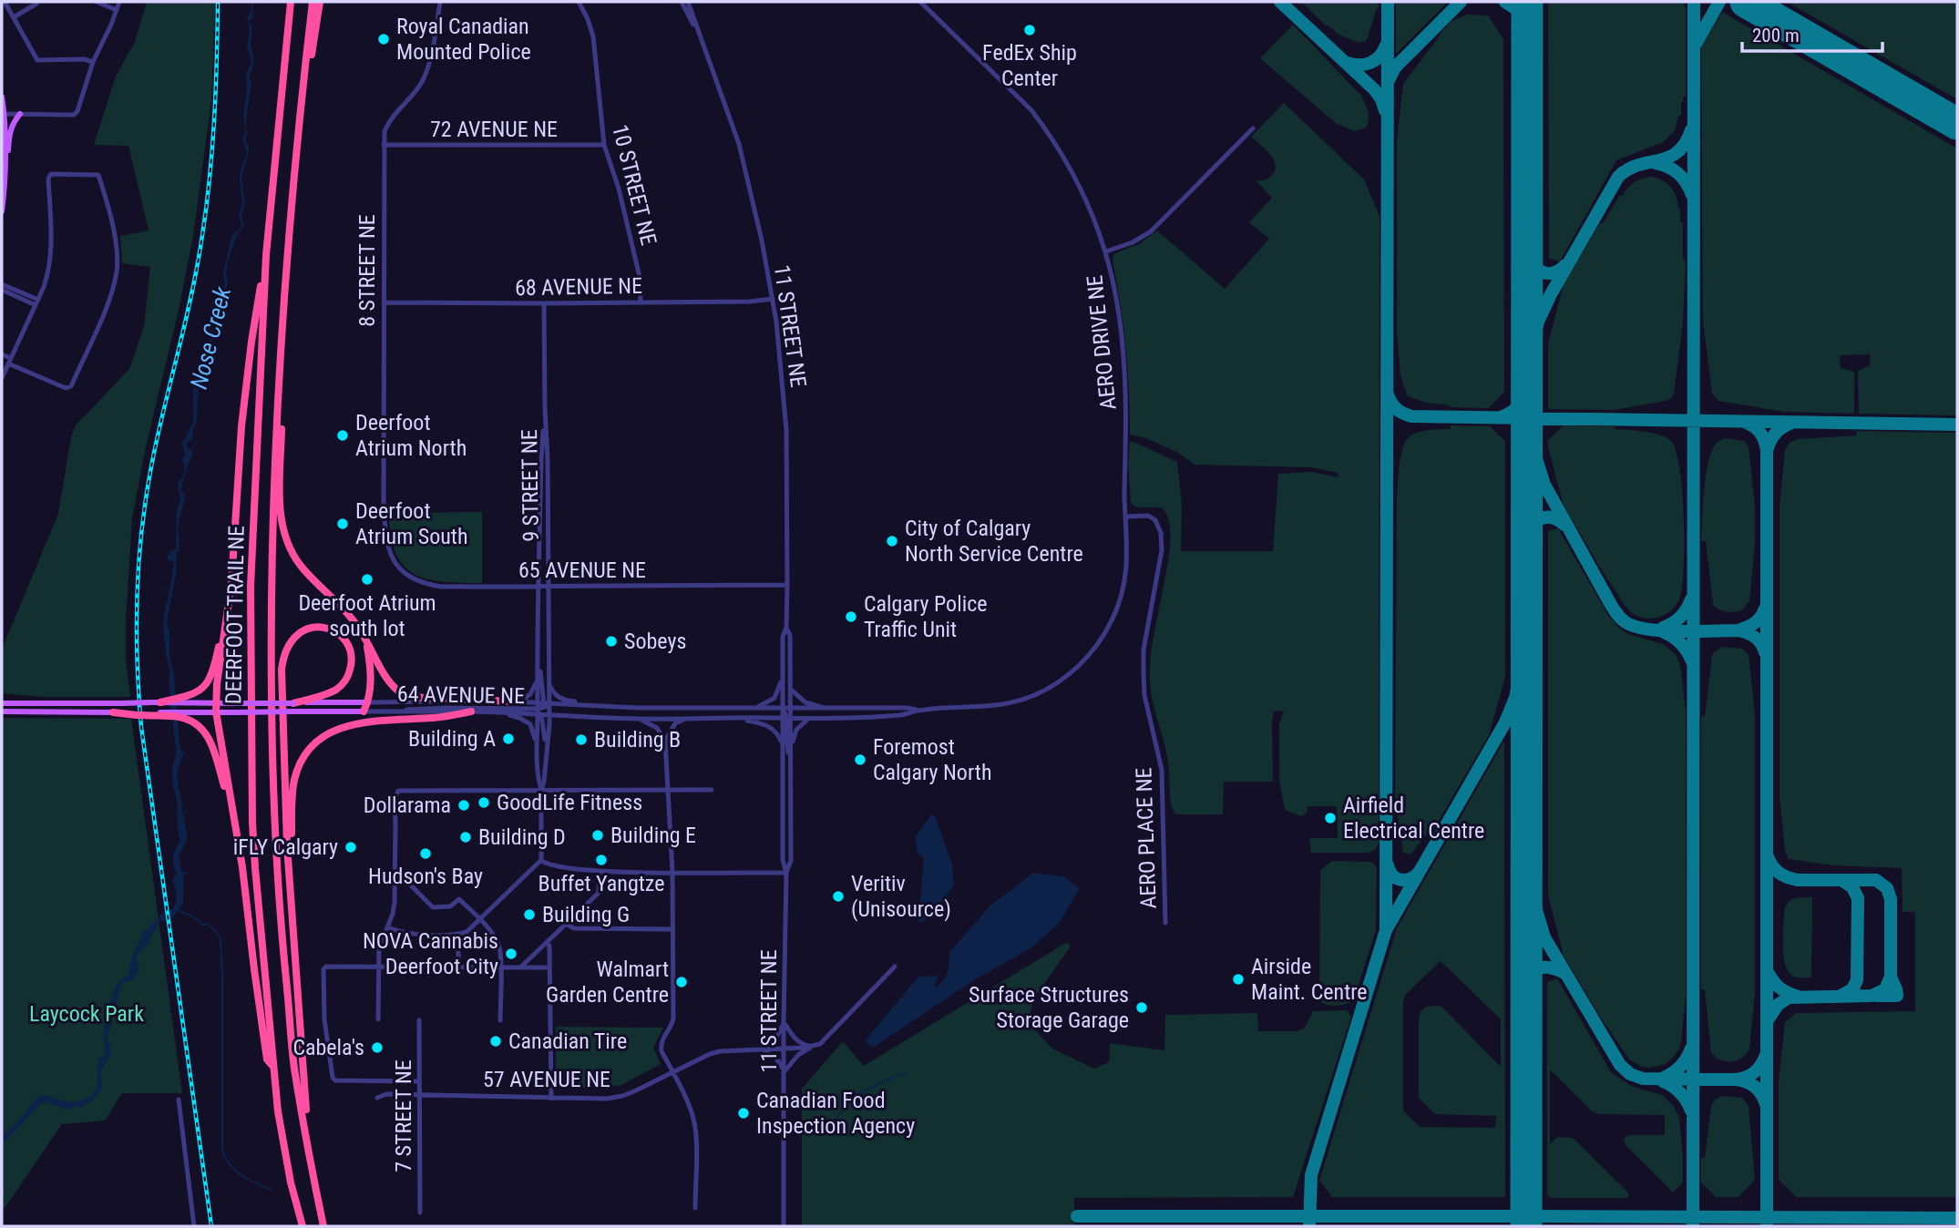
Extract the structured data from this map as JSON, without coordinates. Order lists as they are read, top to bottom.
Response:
{
  "streets": {
    "highway": ["DEERFOOT TRAIL NE"],
    "main road": ["64 AVENUE NE"],
    "street": [
      "72 AVENUE NE",
      "10 STREET NE",
      "8 STREET NE",
      "68 AVENUE NE",
      "11 STREET NE",
      "AERO DRIVE NE",
      "9 STREET NE",
      "65 AVENUE NE",
      "AERO PLACE NE",
      "57 AVENUE NE",
      "7 STREET NE"
    ]
  },
  "crossings": [
    ["72 AVENUE NE", "10 STREET NE"],
    ["72 AVENUE NE", "8 STREET NE"],
    ["10 STREET NE", "68 AVENUE NE"],
    ["8 STREET NE", "68 AVENUE NE"],
    ["8 STREET NE", "65 AVENUE NE"],
    ["68 AVENUE NE", "11 STREET NE"],
    ["68 AVENUE NE", "9 STREET NE"],
    ["11 STREET NE", "65 AVENUE NE"],
    ["11 STREET NE", "64 AVENUE NE"],
    ["11 STREET NE", "57 AVENUE NE"],
    ["AERO DRIVE NE", "64 AVENUE NE"],
    ["AERO DRIVE NE", "AERO PLACE NE"],
    ["9 STREET NE", "65 AVENUE NE"],
    ["9 STREET NE", "64 AVENUE NE"],
    ["64 AVENUE NE", "AERO PLACE NE"],
    ["57 AVENUE NE", "7 STREET NE"]
  ],
  "water": ["Nose Creek"],
  "parks": ["Laycock Park"],
  "places": [
    "FedEx Ship Center",
    "Royal Canadian Mounted Police",
    "Deerfoot Atrium North",
    "Deerfoot Atrium South",
    "City of Calgary North Service Centre",
    "Deerfoot Atrium south lot",
    "Calgary Police Traffic Unit",
    "Sobeys",
    "Building A",
    "Building B",
    "Foremost Calgary North",
    "GoodLife Fitness",
    "Dollarama",
    "Airfield Electrical Centre",
    "Building E",
    "Building D",
    "iFLY Calgary",
    "Hudson's Bay",
    "Buffet Yangtze",
    "Veritiv (Unisource)",
    "Building G",
    "NOVA Cannabis Deerfoot City",
    "Airside Maint. Centre",
    "Walmart Garden Centre",
    "Surface Structures Storage Garage",
    "Canadian Tire",
    "Cabela's",
    "Canadian Food Inspection Agency"
  ],
  "scale_bar": "200 m"
}
